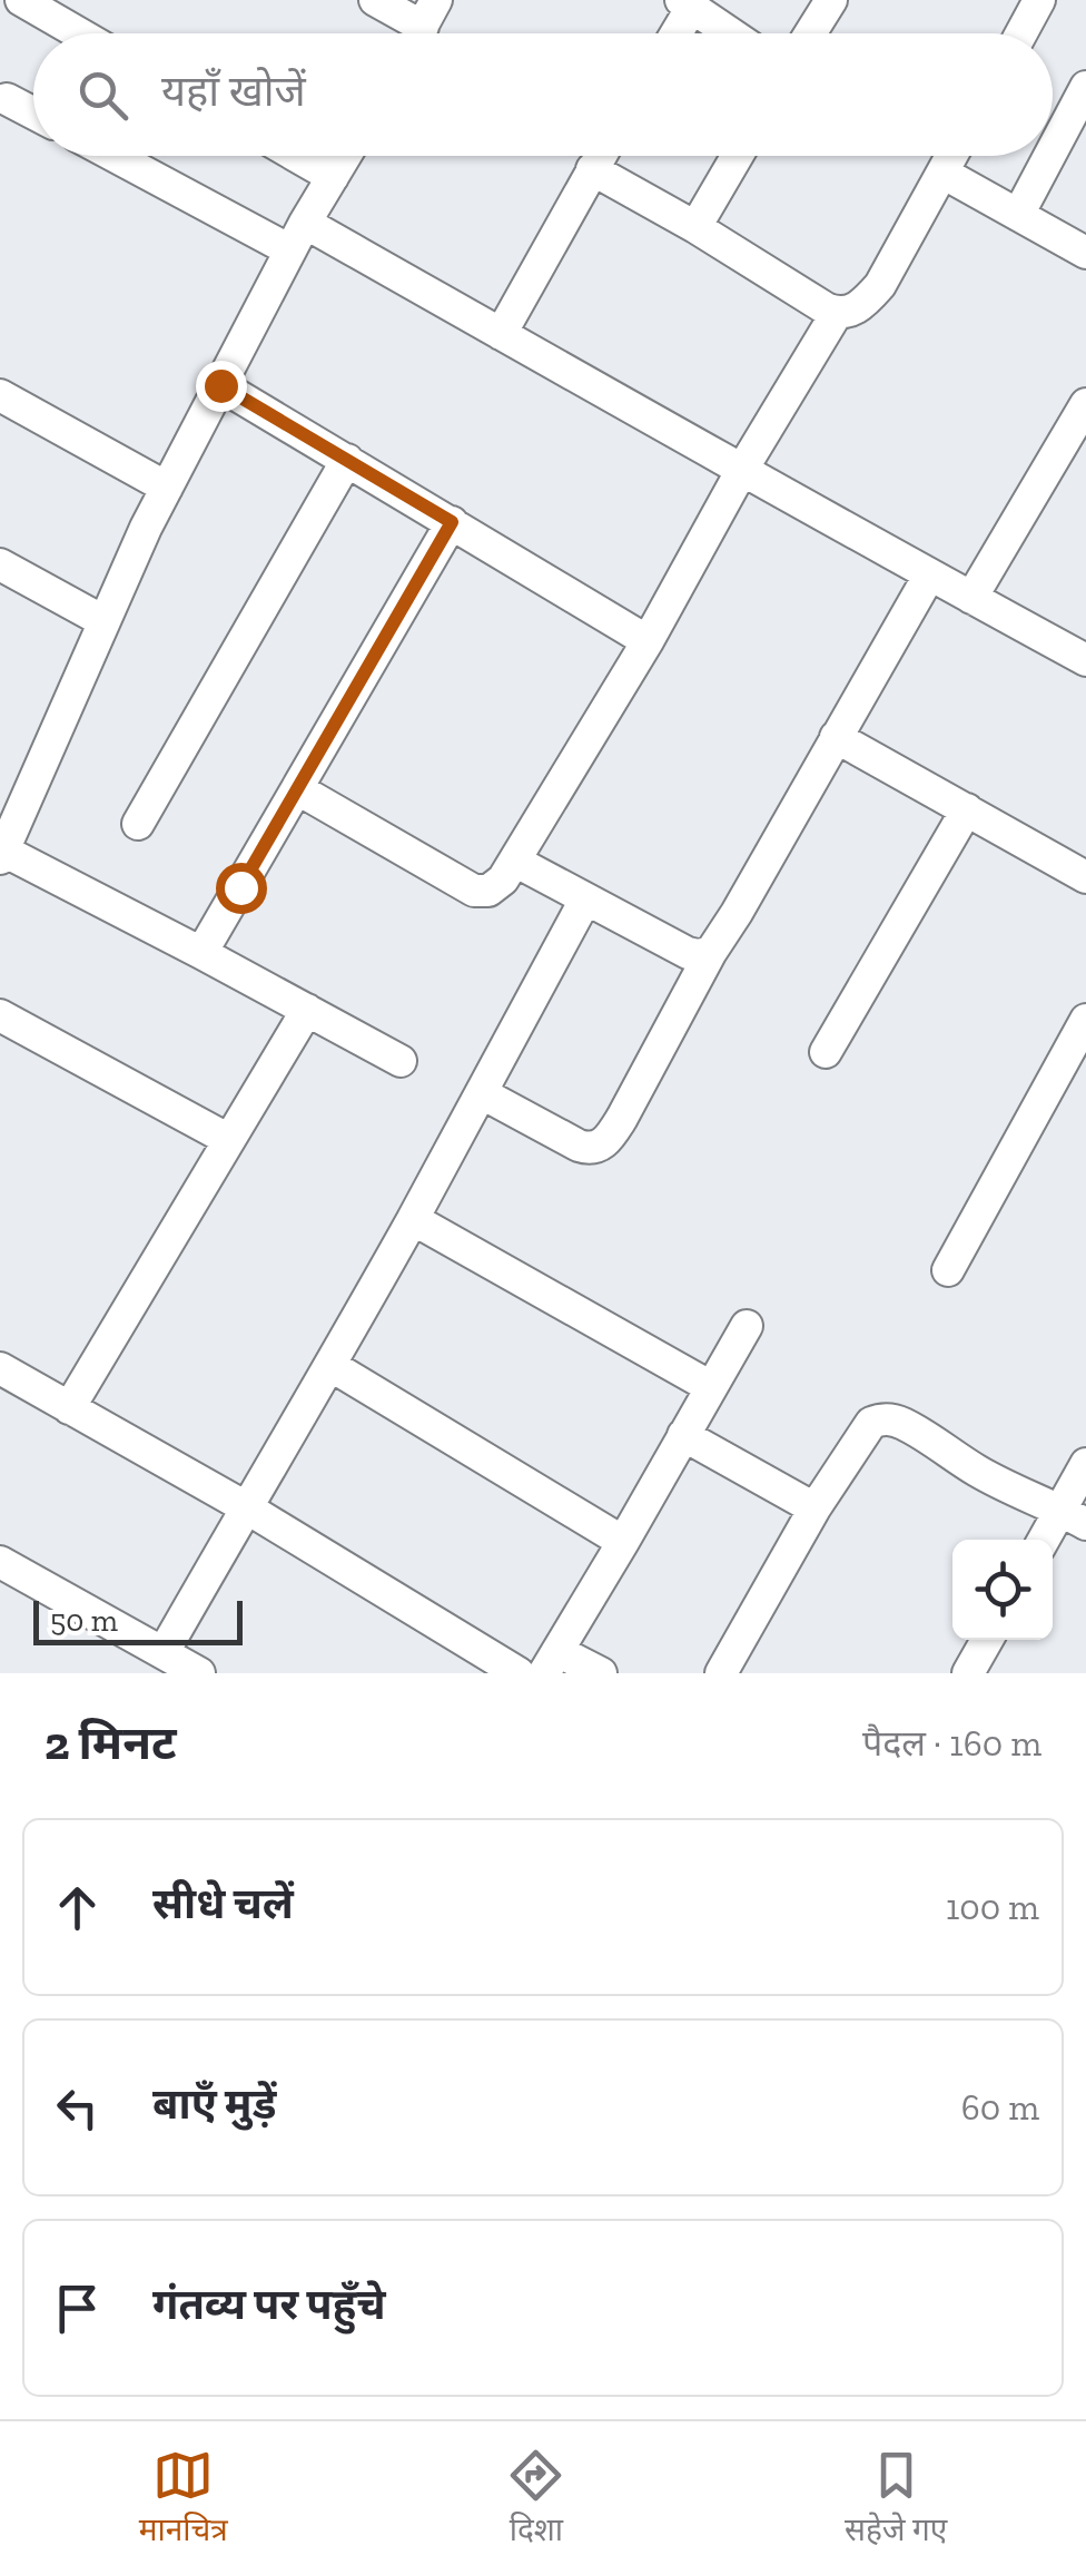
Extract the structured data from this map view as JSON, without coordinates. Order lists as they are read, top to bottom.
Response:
{
  "scale_bar": "50 m",
  "page": {
    "search": "यहाँ खोजें",
    "scale": "50 m",
    "heading": ["2 मिनट", "पैदल · 160 m"],
    "list": [
      ["सीधे चलें", "100 m"],
      ["बाएँ मुड़ें", "60 m"],
      "गंतव्य पर पहुँचे"
    ],
    "nav": ["मानचित्र", "दिशा", "सहेजे गए"]
  }
}
